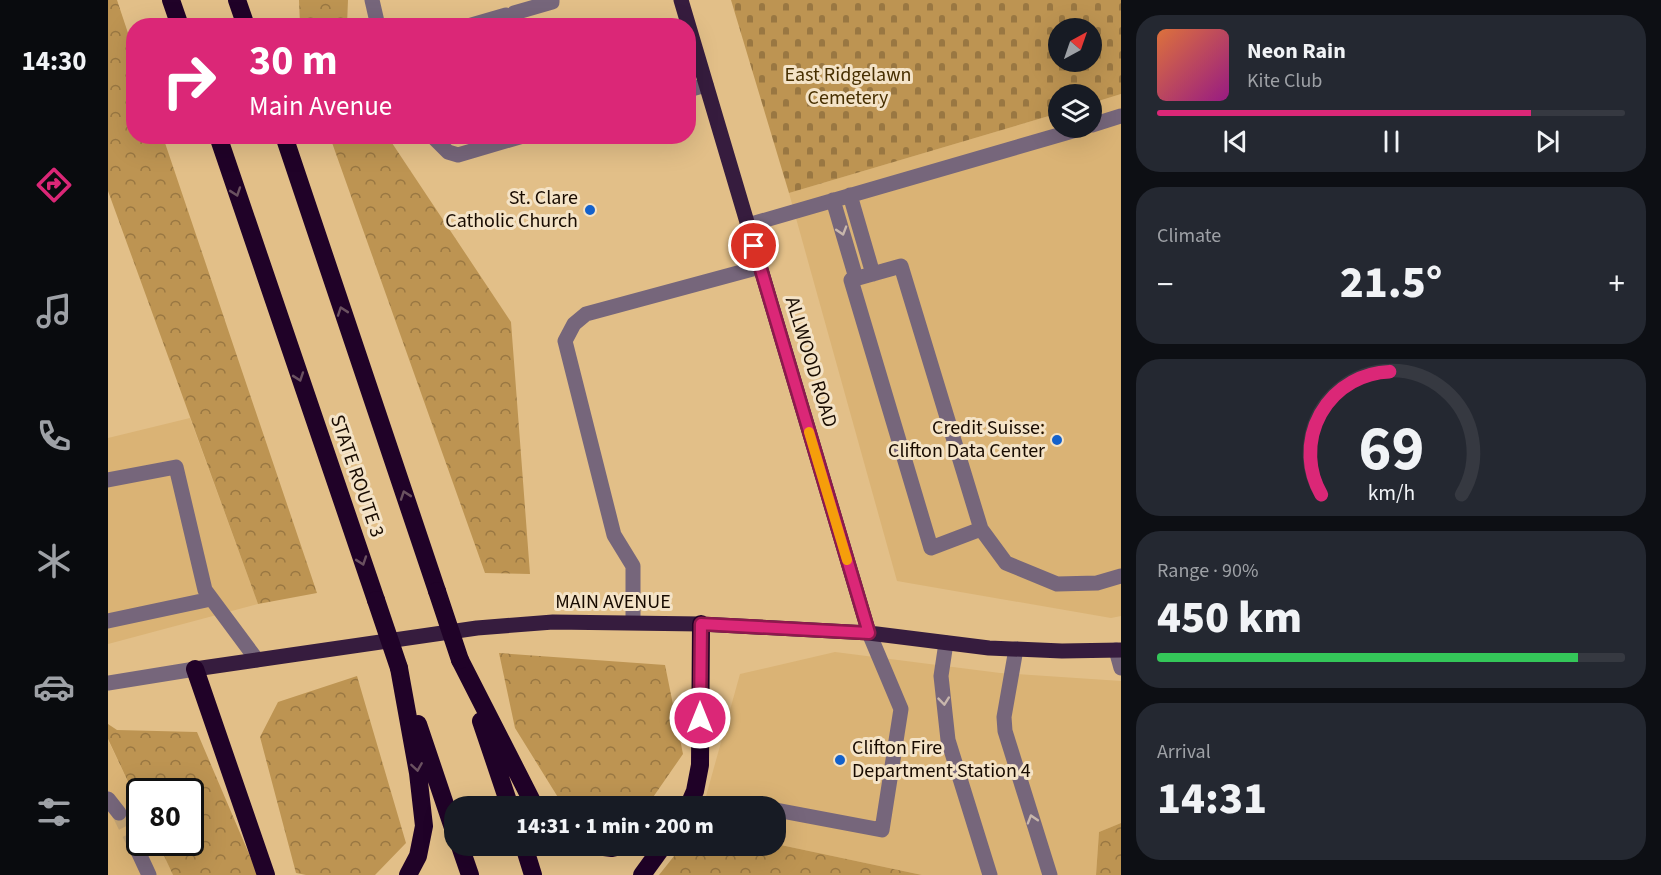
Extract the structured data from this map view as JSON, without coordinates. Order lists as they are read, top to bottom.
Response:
{
  "streets": {
    "highway": ["STATE ROUTE 3"],
    "main road": ["ALLWOOD ROAD", "MAIN AVENUE"]
  },
  "crossings": [
    ["ALLWOOD ROAD", "MAIN AVENUE"]
  ],
  "parks": ["East Ridgelawn Cemetery"],
  "places": ["St. Clare Catholic Church", "Credit Suisse: Clifton Data Center", "Clifton Fire Department Station 4"],
  "north": "top right",
  "page": {
    "tabs": "14:30",
    "turn": ["30 m", "Main Avenue"],
    "song": ["Neon Rain", "Kite Club"],
    "tile": [
      "Climate",
      ["Range · 90%", "450 km"],
      ["Arrival", "14:31"]
    ],
    "heat": ["−", "21.5°", "+"],
    "limit": "80",
    "trip": "14:31 · 1 min · 200 m",
    "gauge": ["69", "km/h"]
  }
}
